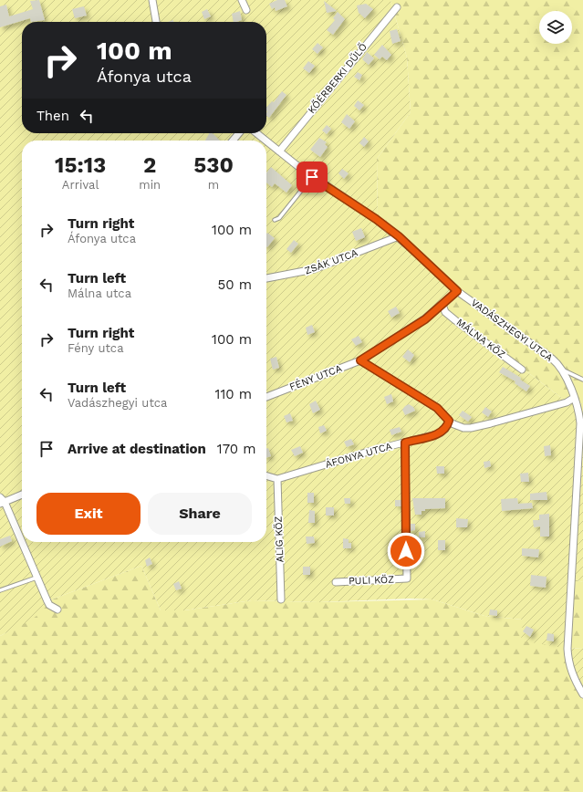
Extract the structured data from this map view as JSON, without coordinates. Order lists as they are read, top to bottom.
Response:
{
  "streets": {
    "street": [
      "KŐÉRBERKI DŰLŐ",
      "ZSÁK UTCA",
      "VADÁSZHEGYI UTCA",
      "MÁLNA KÖZ",
      "FÉNY UTCA",
      "ÁFONYA UTCA",
      "ALIG KÖZ",
      "PULI KÖZ"
    ]
  },
  "crossings": [
    ["KŐÉRBERKI DŰLŐ", "VADÁSZHEGYI UTCA"],
    ["ZSÁK UTCA", "VADÁSZHEGYI UTCA"],
    ["VADÁSZHEGYI UTCA", "FÉNY UTCA"],
    ["MÁLNA KÖZ", "FÉNY UTCA"],
    ["ÁFONYA UTCA", "ALIG KÖZ"],
    ["ÁFONYA UTCA", "PULI KÖZ"]
  ],
  "page": {
    "turn": ["100 m", "Áfonya utca"],
    "then": "Then",
    "eta": [
      "15:13",
      "Arrival",
      "2",
      "min",
      "530",
      "m"
    ],
    "list": [
      {
        "name": "Turn right",
        "note": "Áfonya utca",
        "value": "100 m"
      },
      {
        "name": "Turn left",
        "note": "Málna utca",
        "value": "50 m"
      },
      {
        "name": "Turn right",
        "note": "Fény utca",
        "value": "100 m"
      },
      {
        "name": "Turn left",
        "note": "Vadászhegyi utca",
        "value": "110 m"
      },
      {
        "name": "Arrive at destination",
        "value": "170 m"
      }
    ],
    "buttons": ["Exit", "Share"]
  }
}
